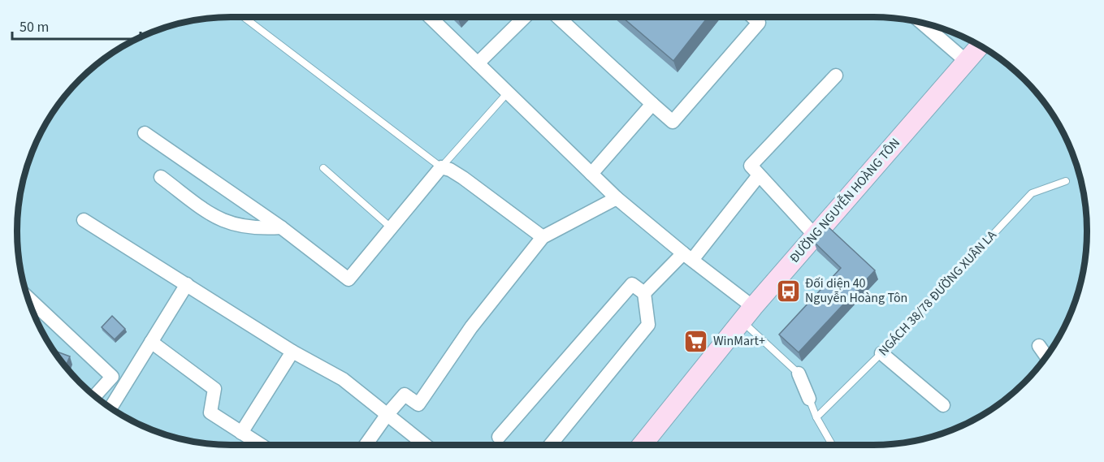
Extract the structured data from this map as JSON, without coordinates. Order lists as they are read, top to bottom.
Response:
{
  "streets": {
    "main road": ["ĐƯỜNG NGUYỄN HOÀNG TÔN"],
    "lane": ["NGÁCH 38/78 ĐƯỜNG XUÂN LA"]
  },
  "places": {
    "bus stop": ["Đối diện 40 Nguyễn Hoàng Tôn"],
    "supermarket": ["WinMart+"]
  },
  "scale_bar": "50 m"
}
